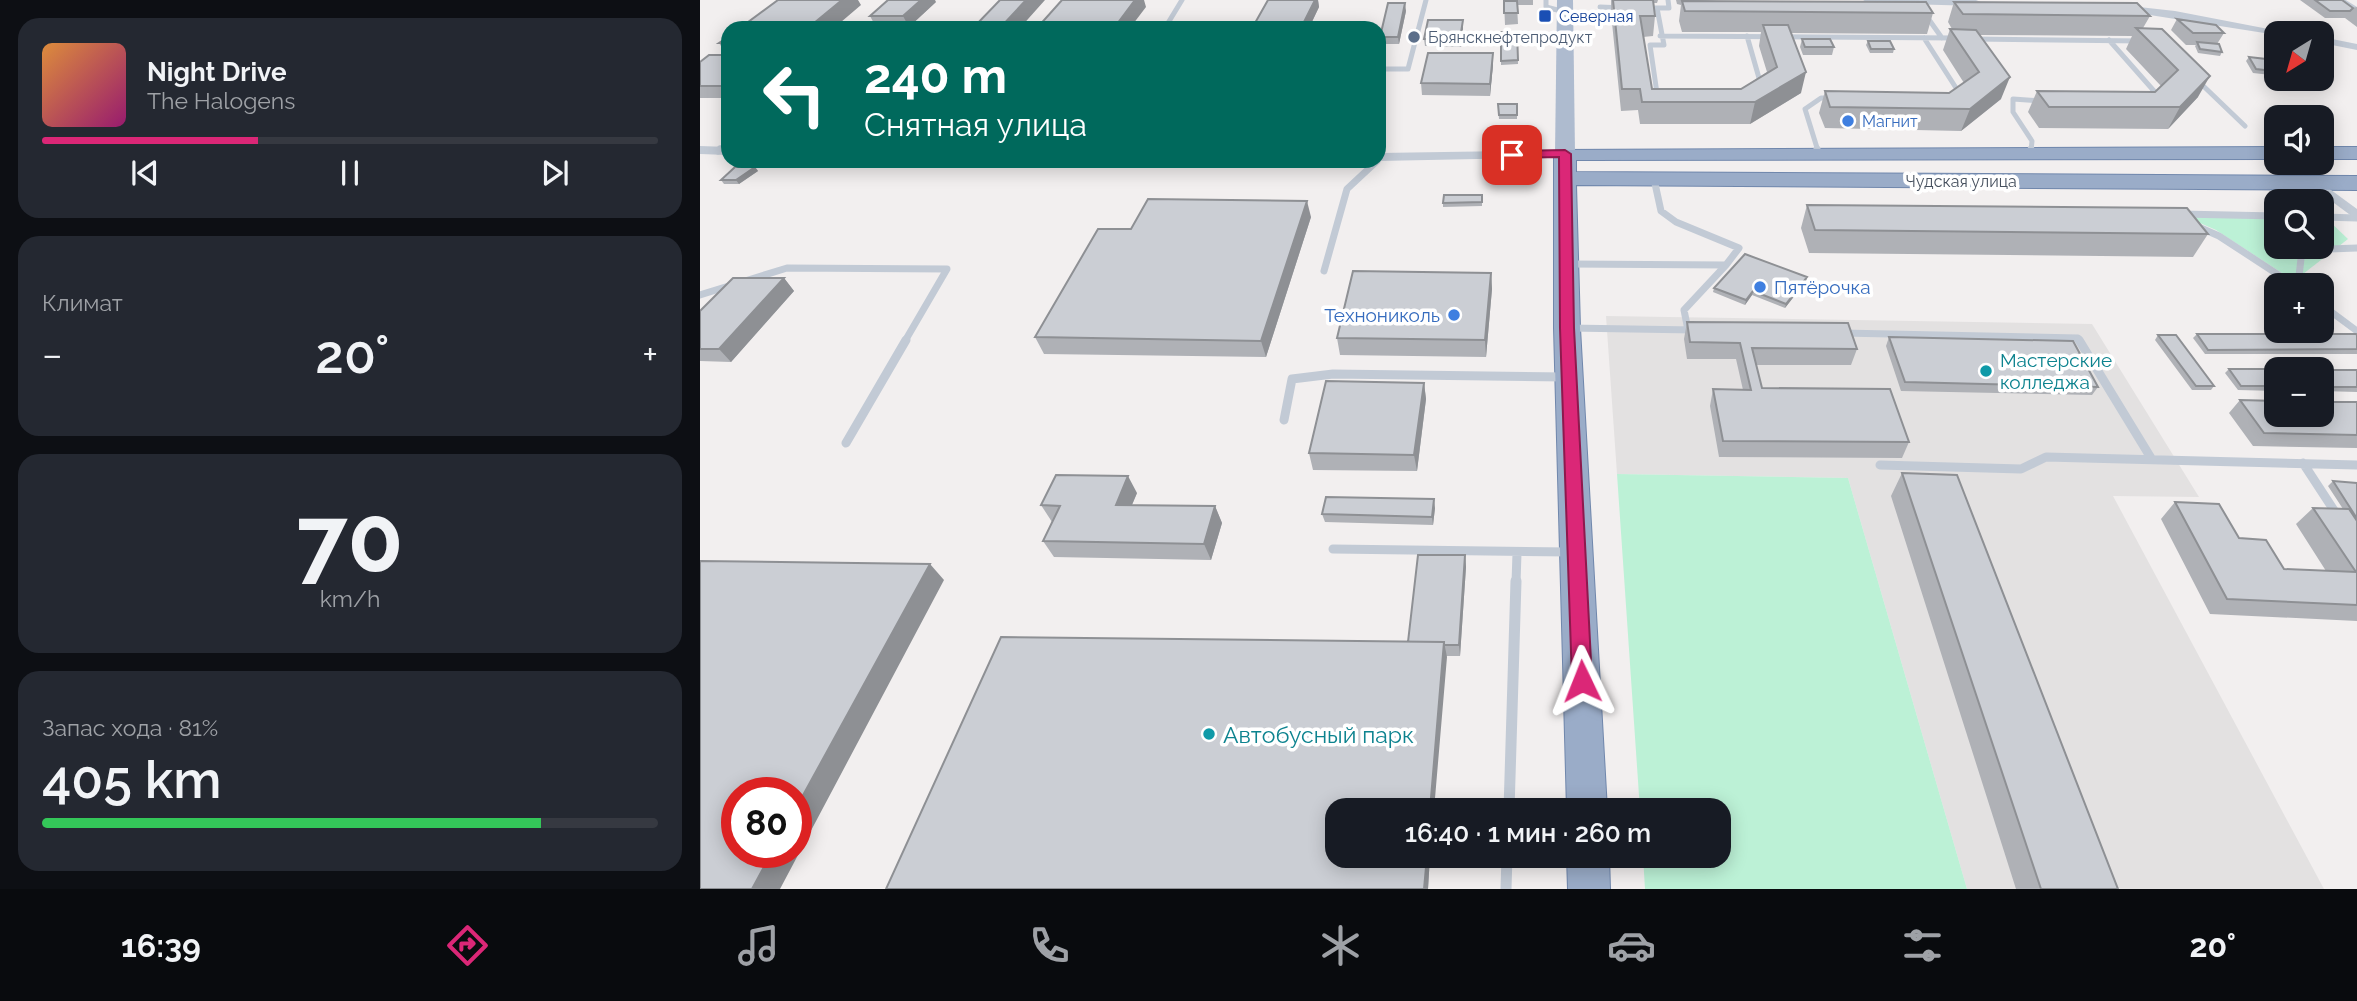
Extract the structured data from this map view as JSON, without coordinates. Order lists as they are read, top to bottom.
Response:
{
  "streets": {
    "highway": ["Чудская улица"]
  },
  "places": {
    "transit": ["Северная"],
    "other": [
      "Брянскнефтепродукт",
      "Магнит",
      "Пятёрочка",
      "Технониколь",
      "Мастерские колледжа",
      "Автобусный парк"
    ]
  },
  "north": "bottom left",
  "page": {
    "map_buttons": ["+", "−"],
    "turn": ["240 m", "Снятная улица"],
    "song": ["Night Drive", "The Halogens"],
    "tile": [
      "Климат",
      ["70", "km/h"],
      ["Запас хода · 81%", "405 km"]
    ],
    "heat": ["−", "20°", "+"],
    "limit": "80",
    "trip": "16:40 · 1 мин · 260 m",
    "tabs": ["16:39", "20°"]
  }
}
